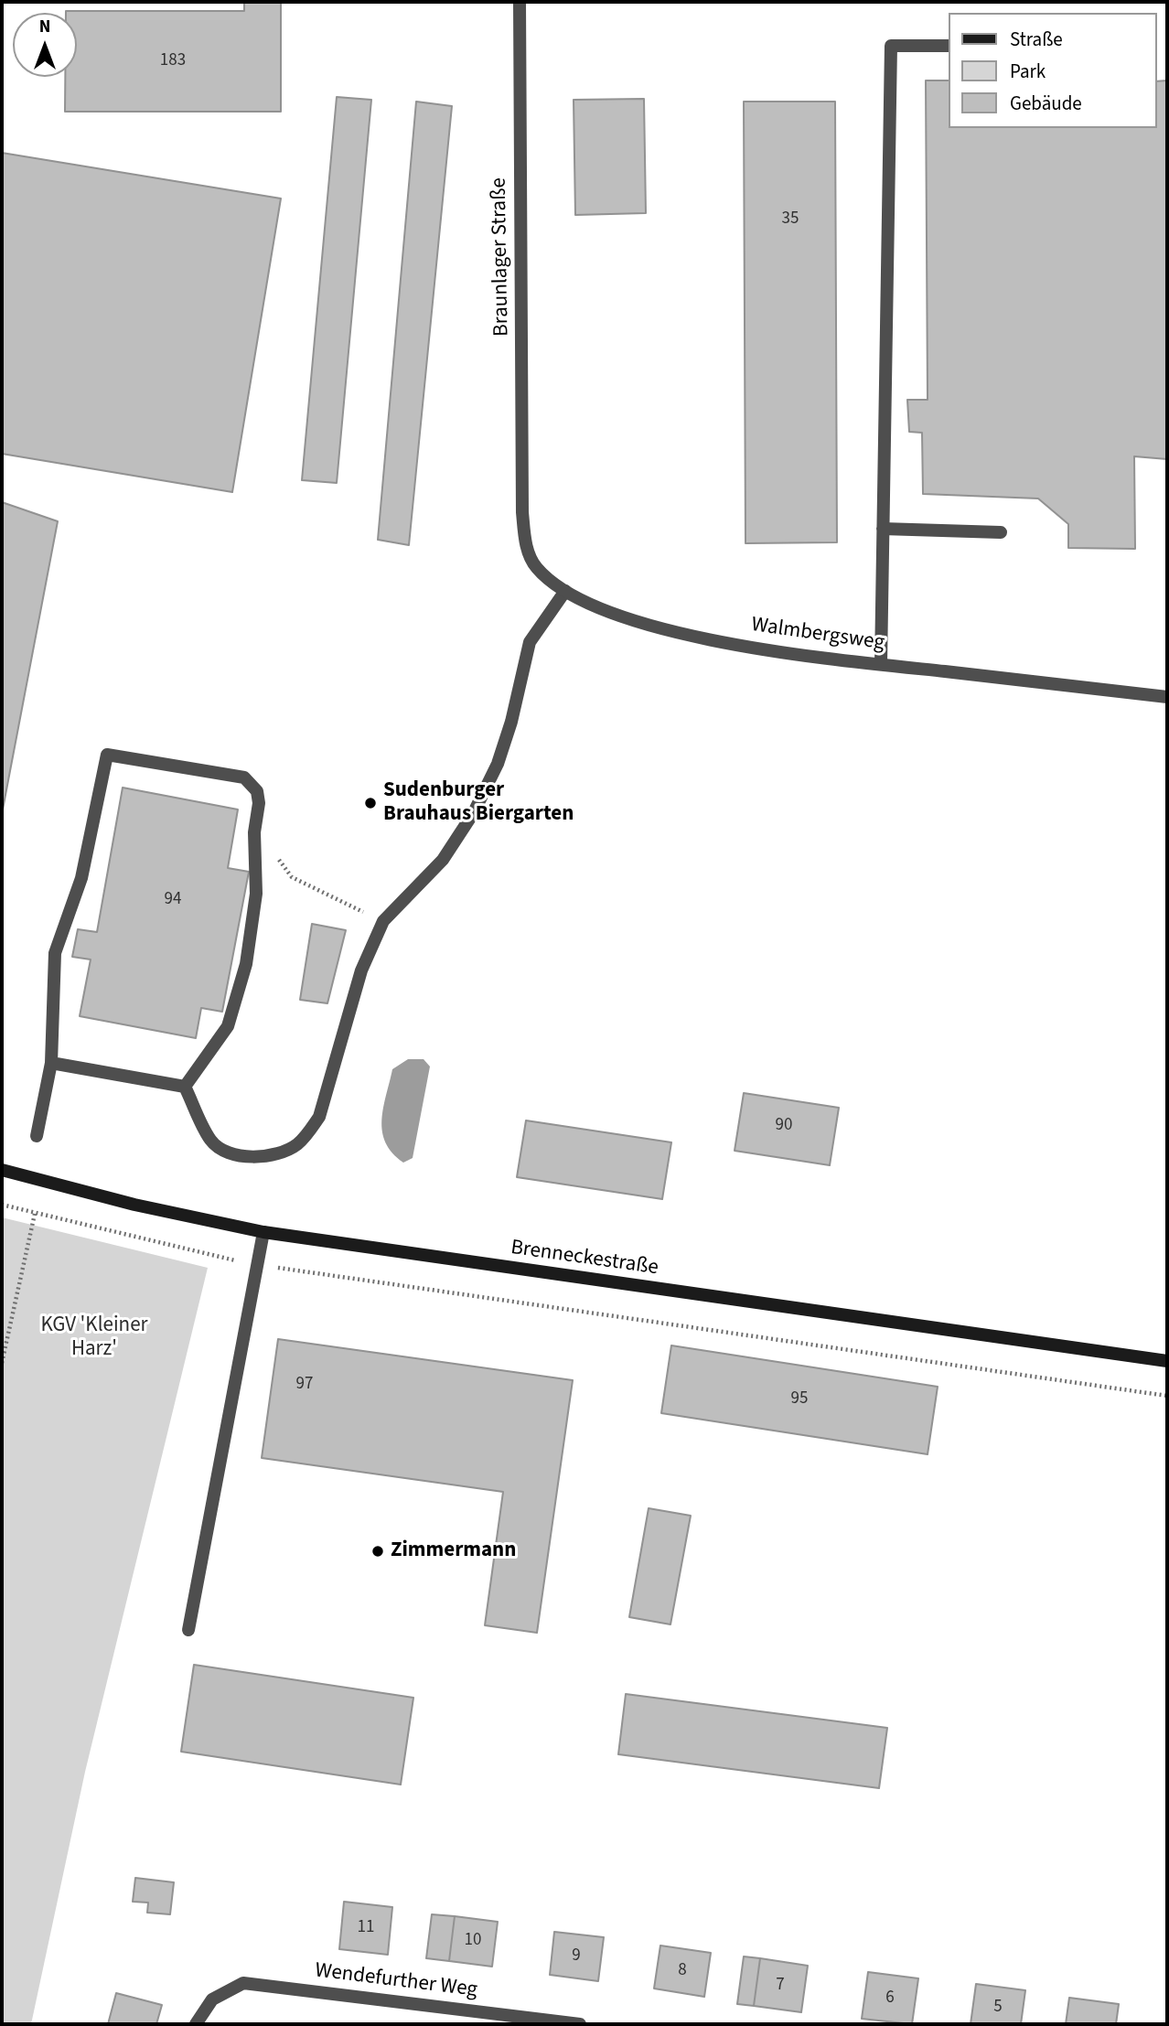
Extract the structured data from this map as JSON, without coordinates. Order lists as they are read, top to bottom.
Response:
{
  "streets": {
    "main road": ["Brenneckestraße"],
    "street": ["Braunlager Straße", "Walmbergsweg", "Wendefurther Weg"]
  },
  "crossings": [
    ["Braunlager Straße", "Walmbergsweg"]
  ],
  "parks": ["KGV 'Kleiner Harz'"],
  "places": ["Sudenburger Brauhaus Biergarten", "Zimmermann"],
  "house_numbers": [
    "183",
    "35",
    "94",
    "90",
    "97",
    "95",
    "11",
    "10",
    "9",
    "8",
    "7",
    "6",
    "5"
  ],
  "legend": ["Straße", "Park", "Gebäude"],
  "north": "top"
}
